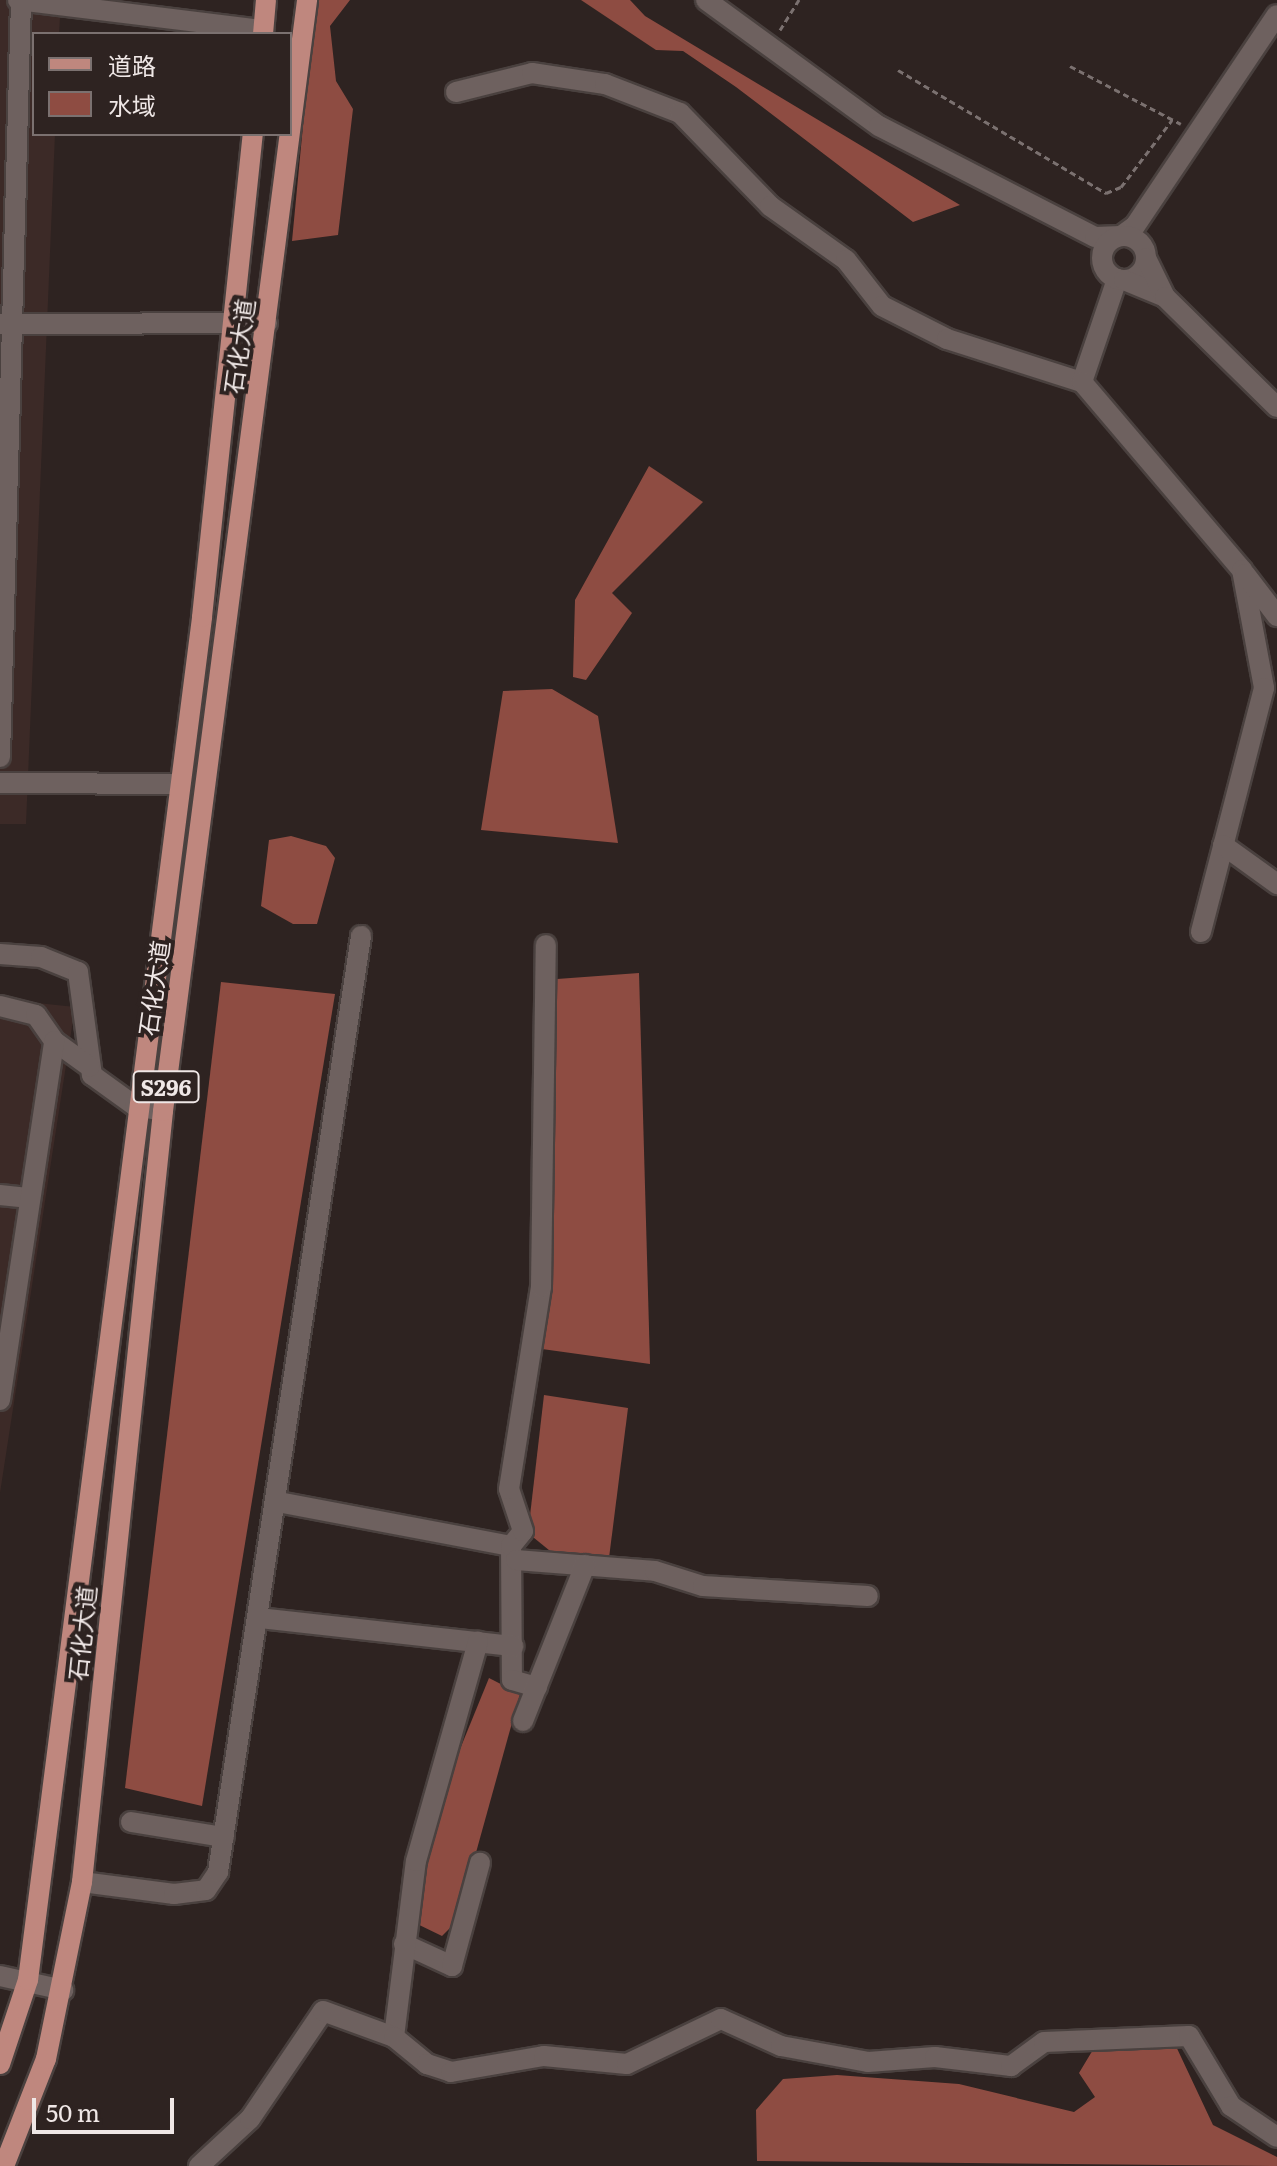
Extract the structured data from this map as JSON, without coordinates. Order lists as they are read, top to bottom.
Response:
{
  "streets": {
    "main road": ["石化大道", "S296"]
  },
  "legend": ["道路", "水域"],
  "scale_bar": "50 m"
}
